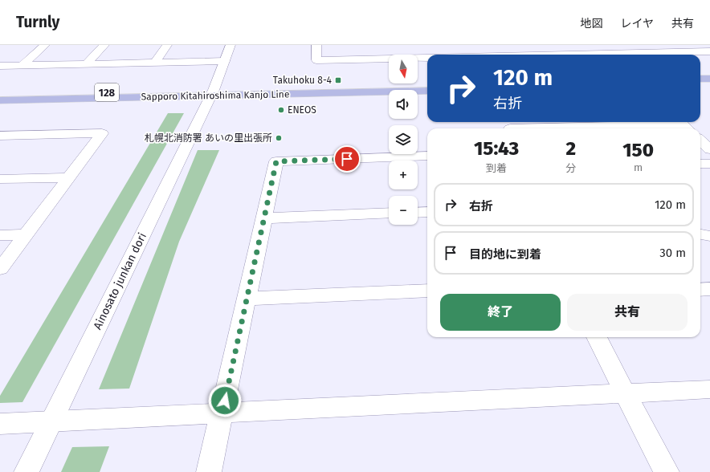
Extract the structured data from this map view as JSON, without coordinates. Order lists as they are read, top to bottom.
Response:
{
  "streets": {
    "main road": ["128", "Sapporo Kitahiroshima Kanjo Line"],
    "street": ["Ainosato junkan dori"]
  },
  "crossings": [
    ["Sapporo Kitahiroshima Kanjo Line", "Ainosato junkan dori"]
  ],
  "places": {
    "transit": ["Takuhoku 8-4"],
    "other": ["ENEOS", "札幌北消防署 あいの里出張所"]
  },
  "north": "bottom",
  "page": {
    "header": "Turnly",
    "nav": ["地図", "レイヤ", "共有"],
    "map_buttons": ["+", "−"],
    "turn": ["120 m", "右折"],
    "eta": [
      "15:43",
      "到着",
      "2",
      "分",
      "150",
      "m"
    ],
    "list": [
      {
        "name": "右折",
        "value": "120 m"
      },
      {
        "name": "目的地に到着",
        "value": "30 m"
      }
    ],
    "buttons": ["終了", "共有"]
  }
}
